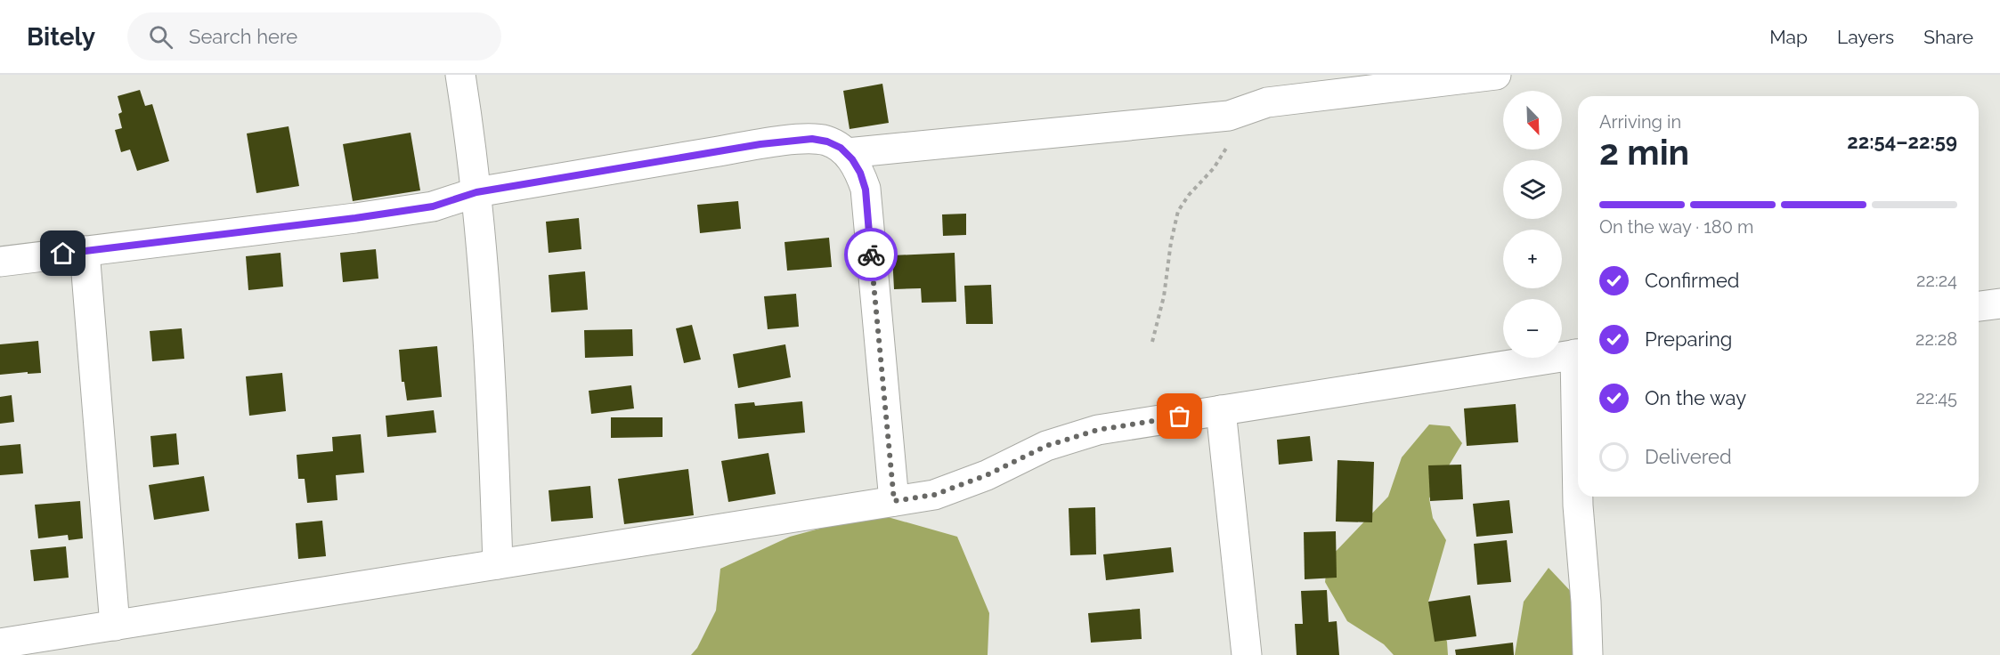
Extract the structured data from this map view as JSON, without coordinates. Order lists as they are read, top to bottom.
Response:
{
  "north": "bottom right",
  "page": {
    "header": "Bitely",
    "search": "Search here",
    "nav": ["Map", "Layers", "Share"],
    "map_buttons": ["+", "−"],
    "heading": ["2 min", "Arriving in", "22:54–22:59"],
    "bar": "On the way · 180 m",
    "list": [
      ["Confirmed", "22:24"],
      ["Preparing", "22:28"],
      ["On the way", "22:45"],
      "Delivered"
    ]
  }
}
